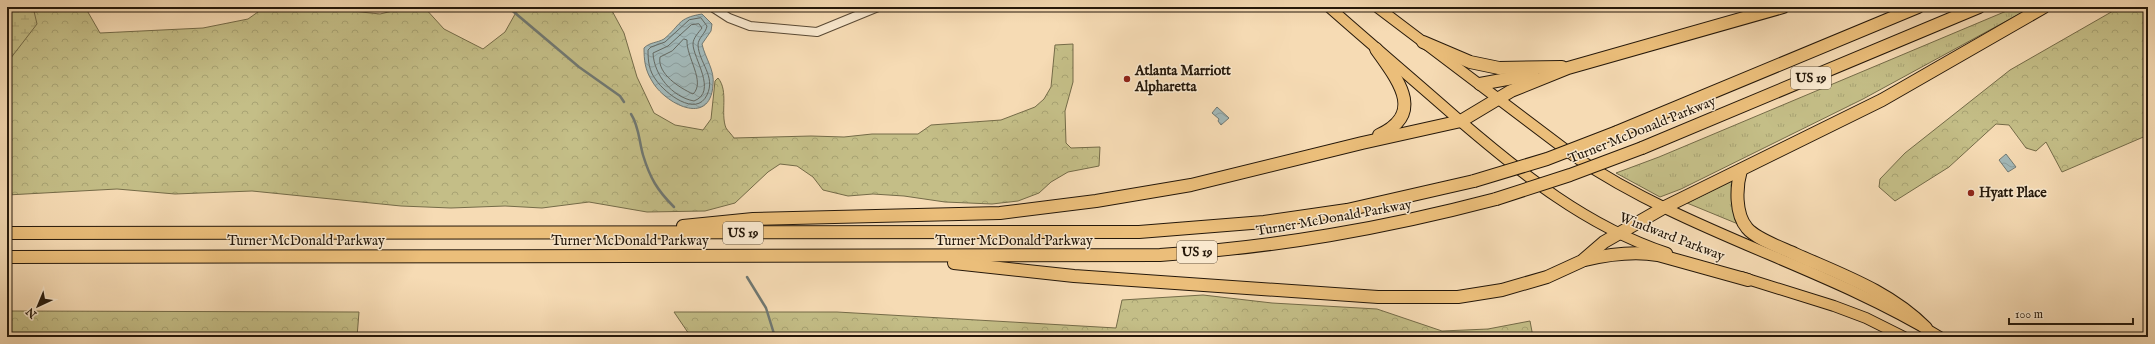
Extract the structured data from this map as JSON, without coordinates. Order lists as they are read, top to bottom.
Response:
{
  "streets": {
    "highway": ["US 19", "Turner McDonald Parkway"],
    "main road": ["Windward Parkway"]
  },
  "places": ["Atlanta Marriott Alpharetta", "Hyatt Place"],
  "scale_bar": "100 m",
  "north": "bottom left"
}
